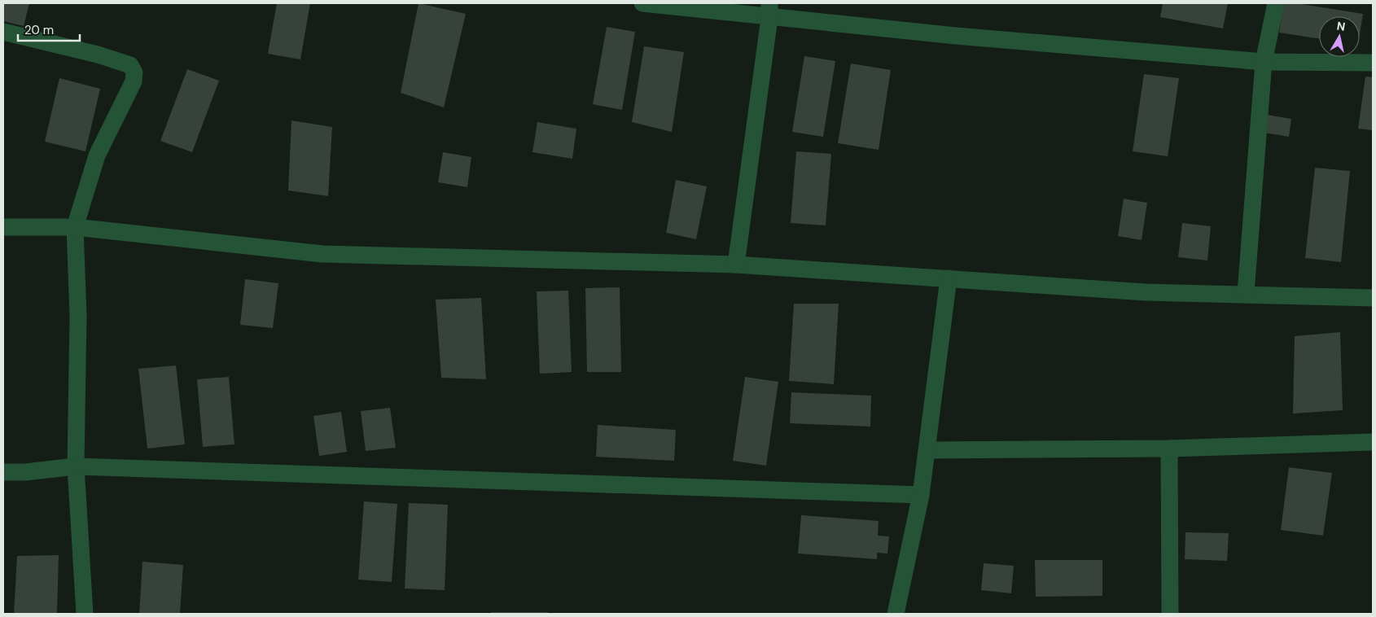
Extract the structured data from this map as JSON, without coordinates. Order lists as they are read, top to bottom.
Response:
{
  "scale_bar": "20 m",
  "north": "top"
}
